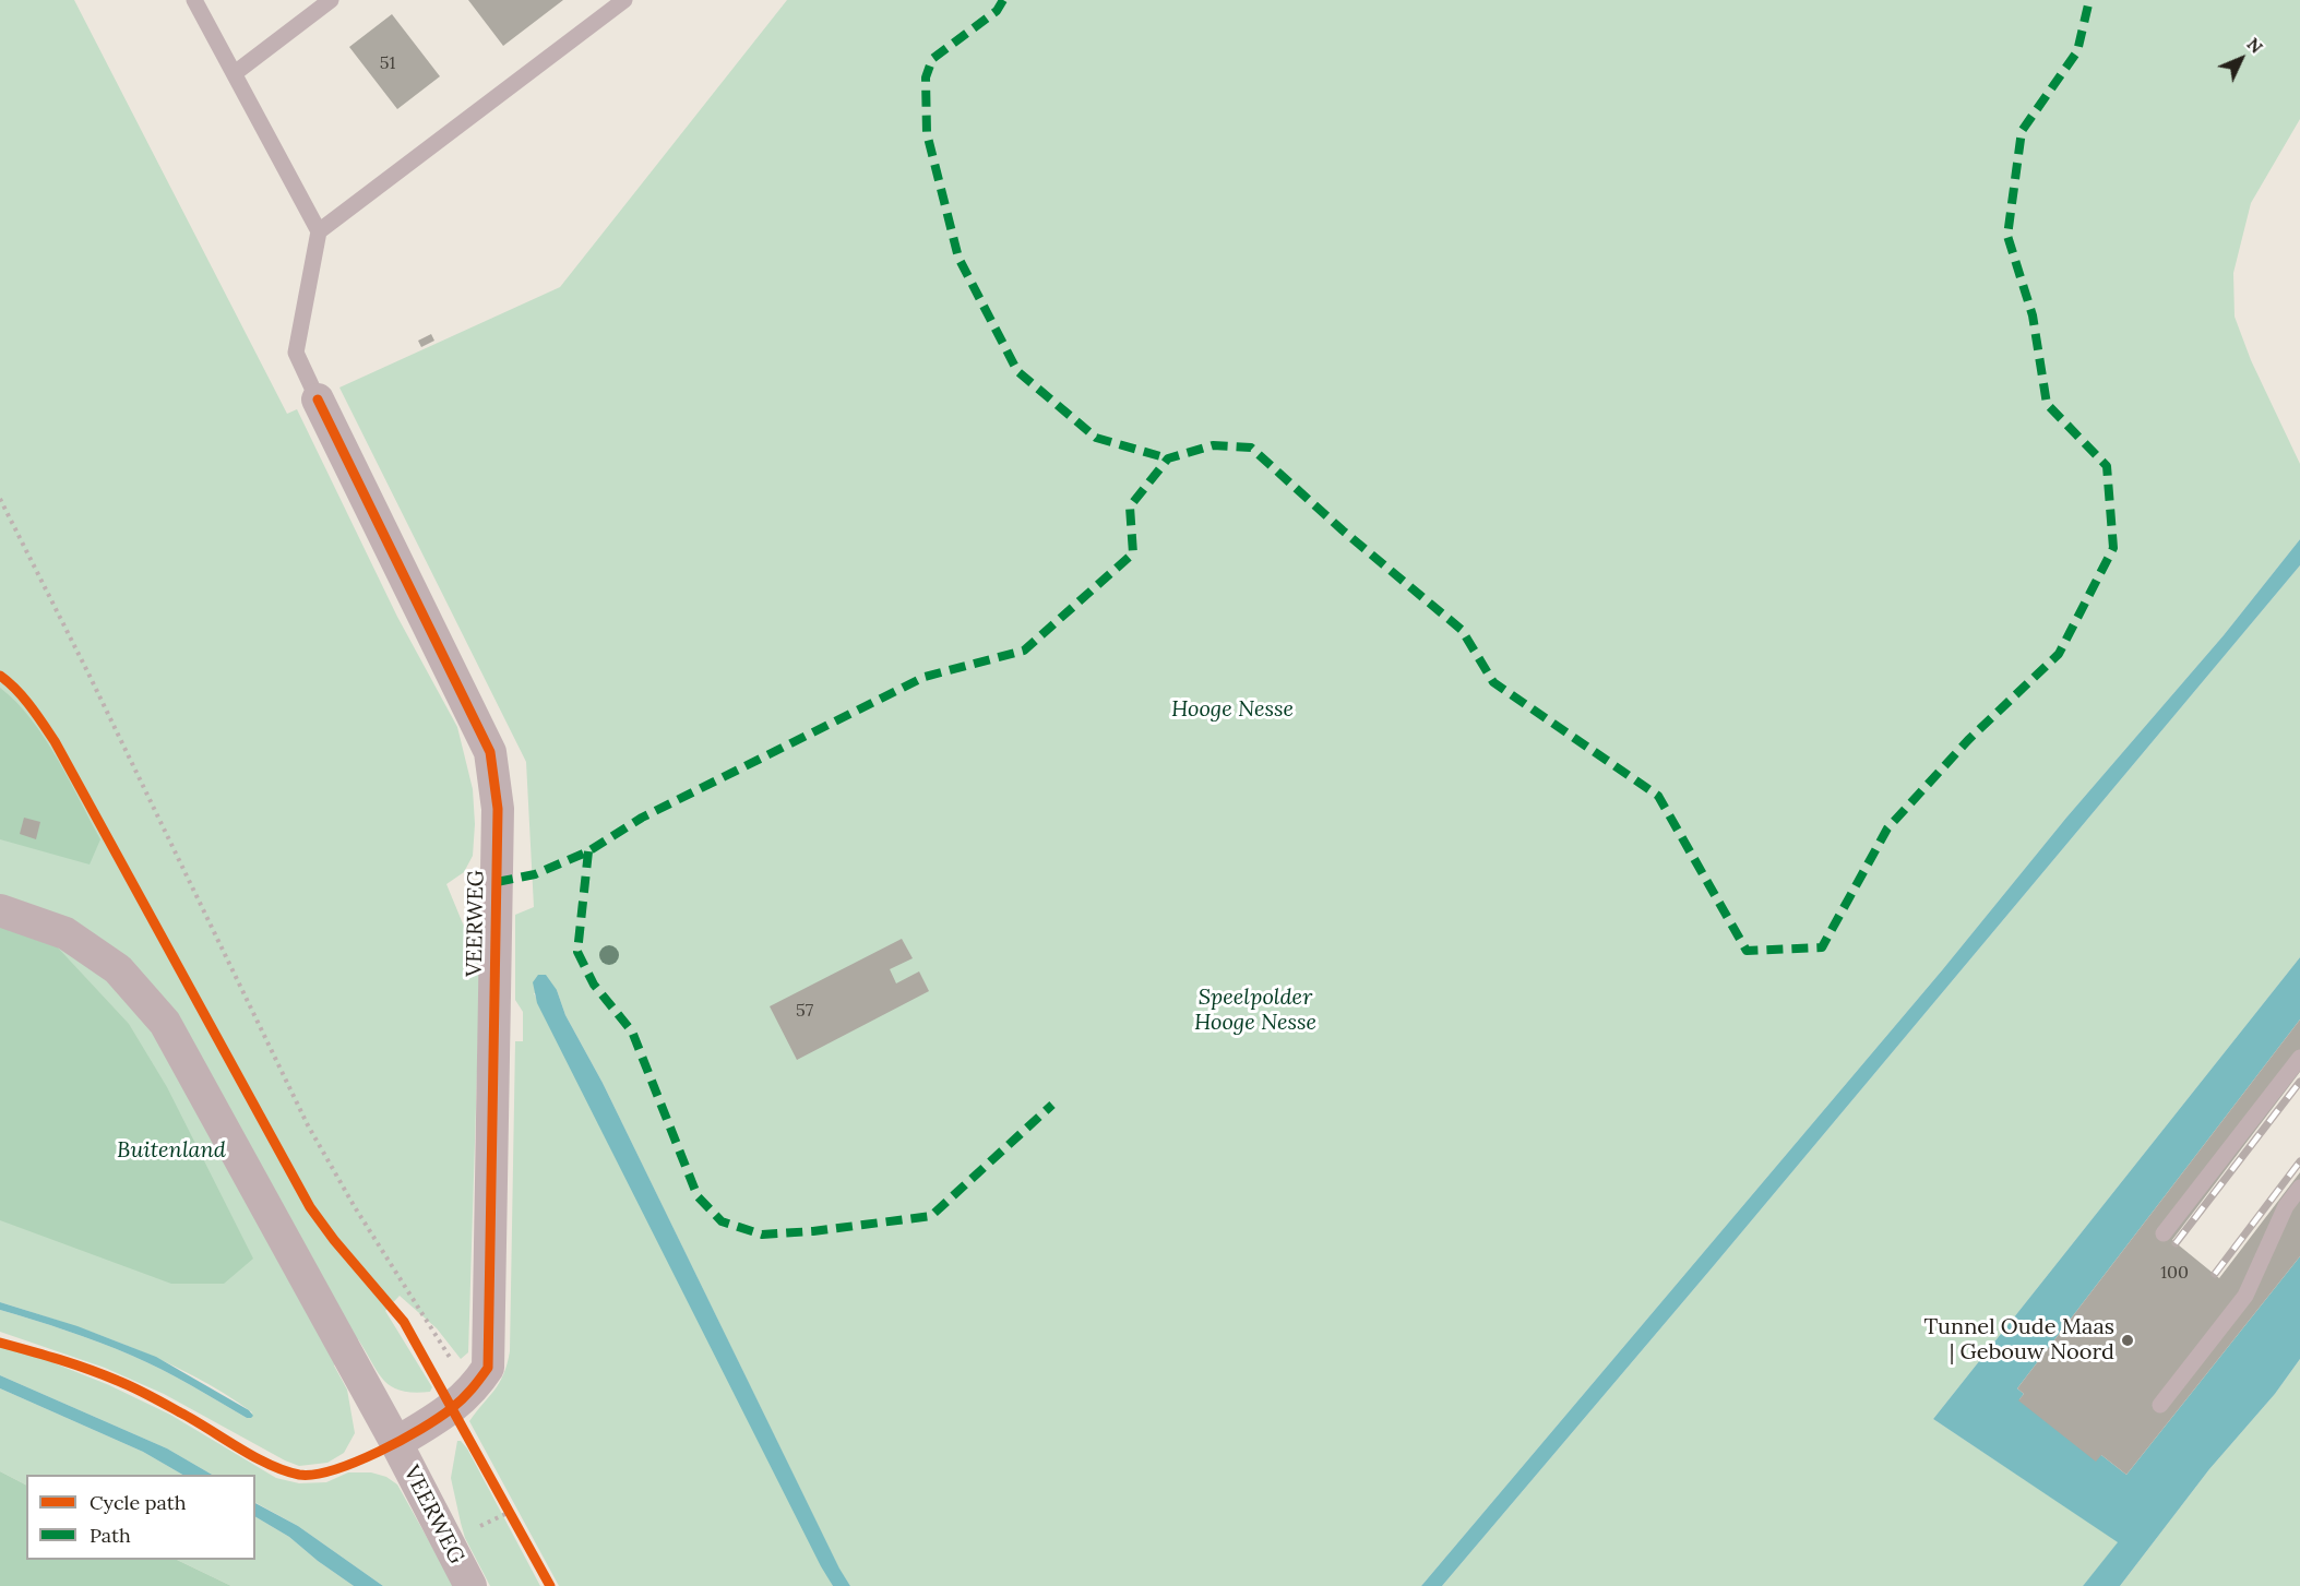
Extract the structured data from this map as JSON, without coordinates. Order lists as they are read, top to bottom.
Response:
{
  "streets": {
    "street": ["VEERWEG"]
  },
  "parks": ["Hooge Nesse", "Speelpolder Hooge Nesse", "Buitenland"],
  "places": ["Tunnel Oude Maas | Gebouw Noord"],
  "house_numbers": ["51", "57", "100"],
  "legend": ["Cycle path", "Path"],
  "north": "top right"
}
